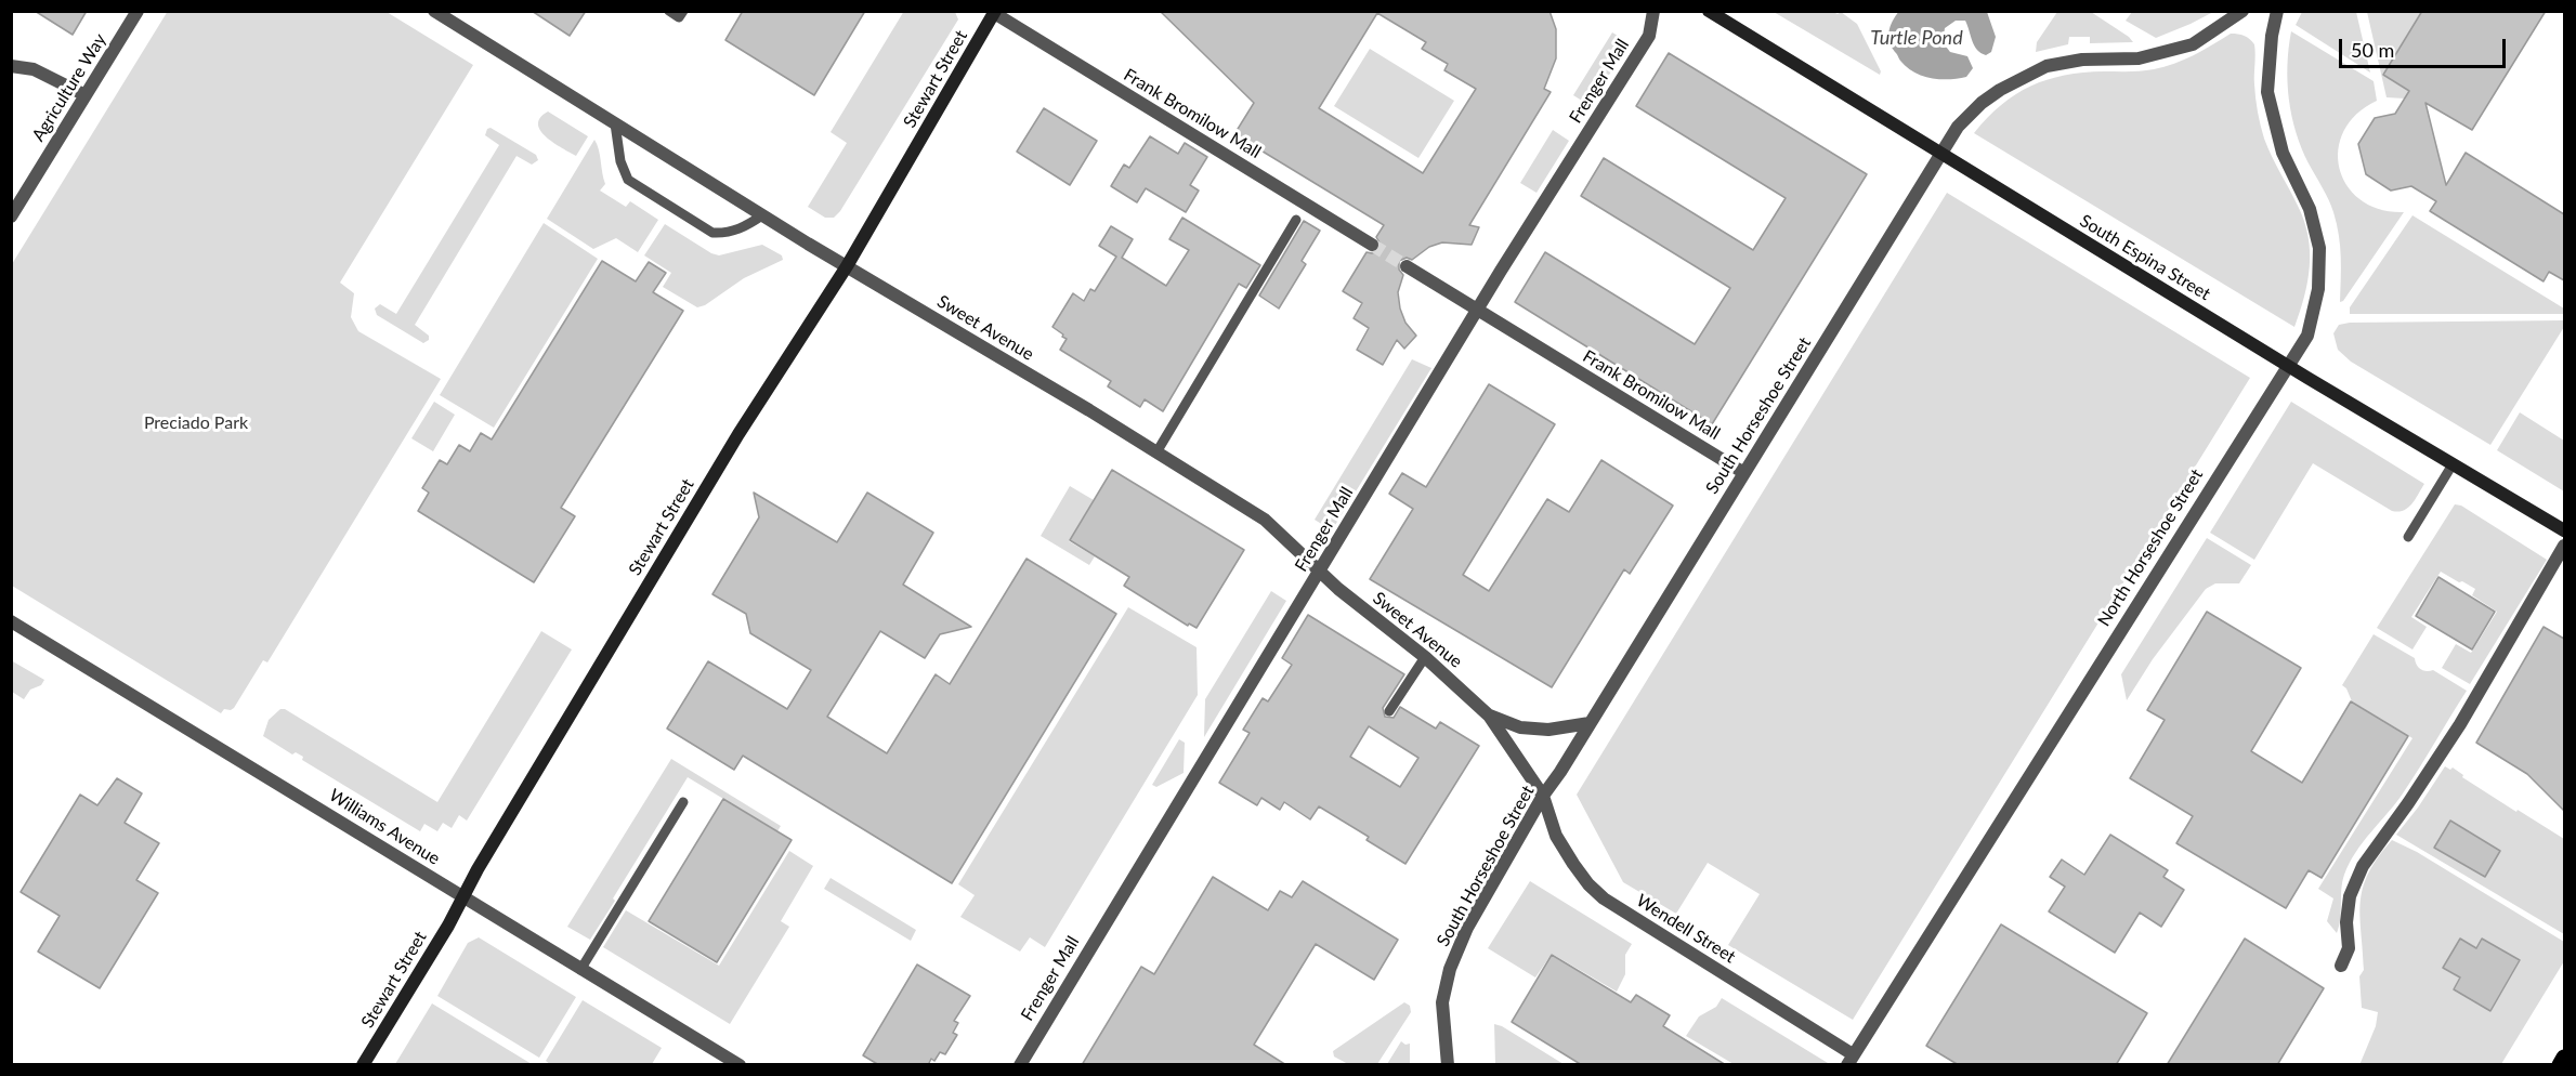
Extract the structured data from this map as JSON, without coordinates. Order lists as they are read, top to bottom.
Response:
{
  "streets": {
    "street": [
      "Stewart Street",
      "Frenger Mall",
      "Agriculture Way",
      "Frank Bromilow Mall",
      "South Espina Street",
      "Sweet Avenue",
      "South Horseshoe Street",
      "North Horseshoe Street",
      "Williams Avenue",
      "Wendell Street"
    ]
  },
  "crossings": [
    ["Stewart Street", "Frank Bromilow Mall"],
    ["Stewart Street", "Sweet Avenue"],
    ["Stewart Street", "Williams Avenue"],
    ["Frenger Mall", "Frank Bromilow Mall"],
    ["Frenger Mall", "Sweet Avenue"],
    ["Frank Bromilow Mall", "South Horseshoe Street"],
    ["South Espina Street", "South Horseshoe Street"],
    ["South Espina Street", "North Horseshoe Street"],
    ["Sweet Avenue", "South Horseshoe Street"],
    ["Sweet Avenue", "Wendell Street"],
    ["South Horseshoe Street", "Wendell Street"],
    ["North Horseshoe Street", "Wendell Street"]
  ],
  "water": ["Turtle Pond"],
  "parks": ["Preciado Park"],
  "scale_bar": "50 m"
}
